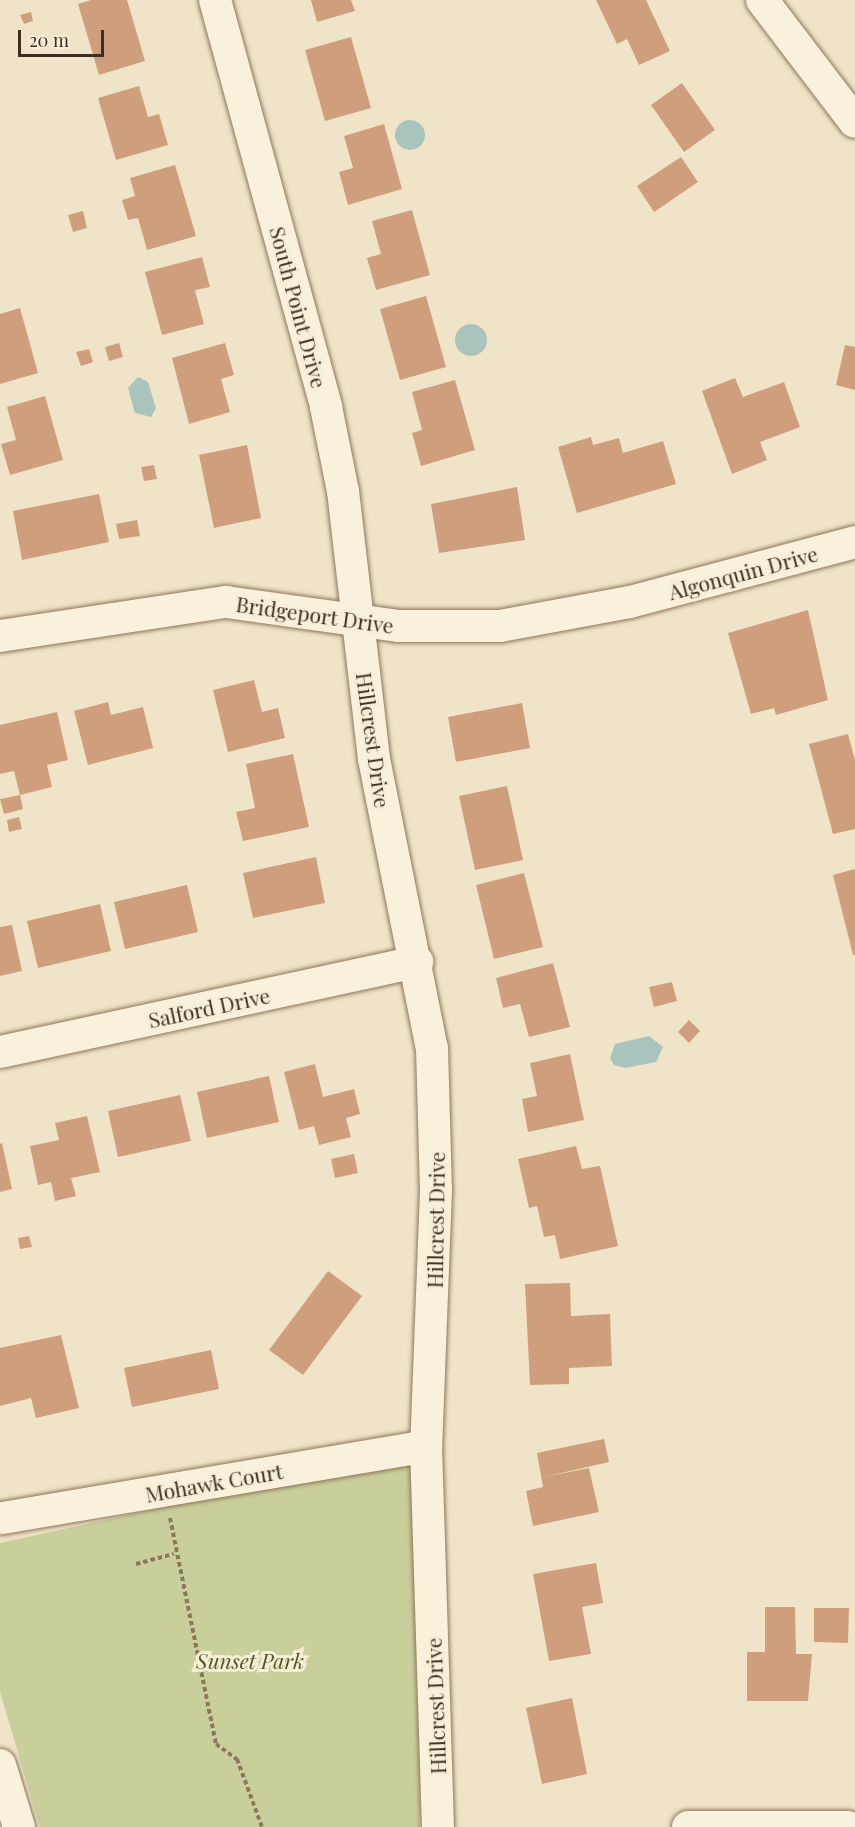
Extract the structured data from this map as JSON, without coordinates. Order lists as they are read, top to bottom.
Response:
{
  "streets": {
    "street": [
      "South Point Drive",
      "Algonquin Drive",
      "Bridgeport Drive",
      "Hillcrest Drive",
      "Salford Drive",
      "Mohawk Court"
    ]
  },
  "crossings": [
    ["South Point Drive", "Bridgeport Drive"],
    ["South Point Drive", "Hillcrest Drive"],
    ["Algonquin Drive", "Bridgeport Drive"],
    ["Bridgeport Drive", "Hillcrest Drive"],
    ["Hillcrest Drive", "Salford Drive"],
    ["Hillcrest Drive", "Mohawk Court"]
  ],
  "parks": ["Sunset Park"],
  "scale_bar": "20 m"
}
